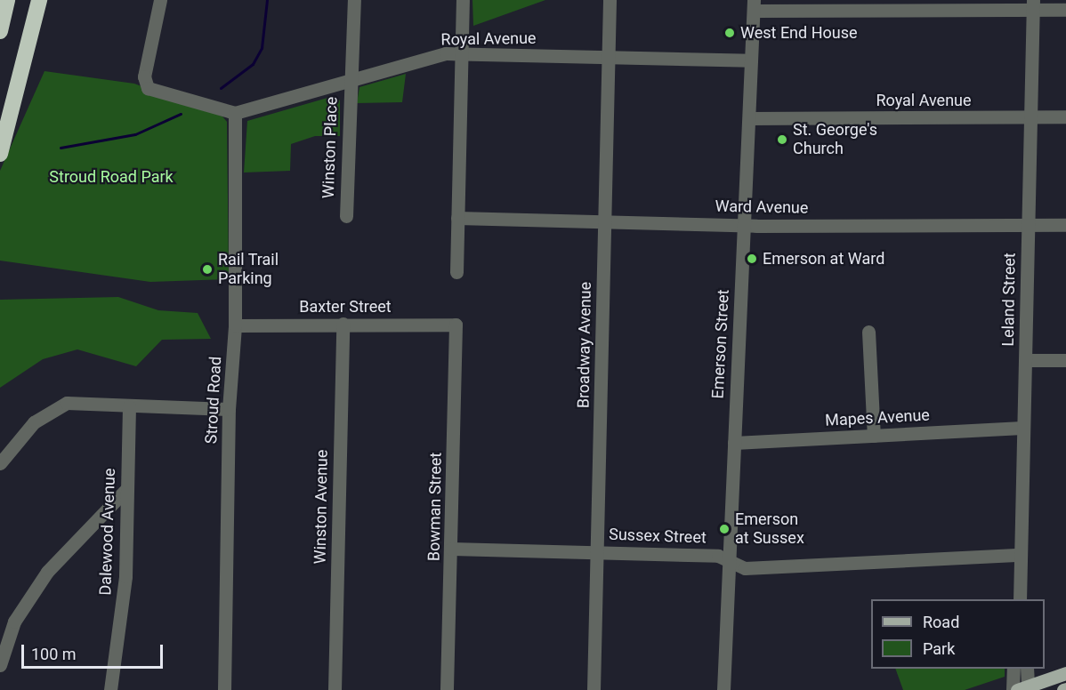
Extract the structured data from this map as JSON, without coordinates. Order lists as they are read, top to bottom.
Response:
{
  "streets": {
    "street": [
      "Royal Avenue",
      "Winston Place",
      "Ward Avenue",
      "Leland Street",
      "Baxter Street",
      "Emerson Street",
      "Broadway Avenue",
      "Stroud Road",
      "Mapes Avenue",
      "Winston Avenue",
      "Bowman Street",
      "Dalewood Avenue",
      "Sussex Street"
    ]
  },
  "crossings": [
    ["Royal Avenue", "Winston Place"],
    ["Royal Avenue", "Leland Street"],
    ["Royal Avenue", "Emerson Street"],
    ["Royal Avenue", "Broadway Avenue"],
    ["Royal Avenue", "Stroud Road"],
    ["Ward Avenue", "Leland Street"],
    ["Ward Avenue", "Emerson Street"],
    ["Ward Avenue", "Broadway Avenue"],
    ["Leland Street", "Mapes Avenue"],
    ["Leland Street", "Sussex Street"],
    ["Baxter Street", "Stroud Road"],
    ["Baxter Street", "Winston Avenue"],
    ["Baxter Street", "Bowman Street"],
    ["Emerson Street", "Mapes Avenue"],
    ["Emerson Street", "Sussex Street"],
    ["Broadway Avenue", "Sussex Street"],
    ["Bowman Street", "Sussex Street"]
  ],
  "parks": ["Stroud Road Park"],
  "places": [
    "West End House",
    "St. George's Church",
    "Emerson at Ward",
    "Rail Trail Parking",
    "Emerson at Sussex"
  ],
  "legend": ["Road", "Park"],
  "scale_bar": "100 m"
}
